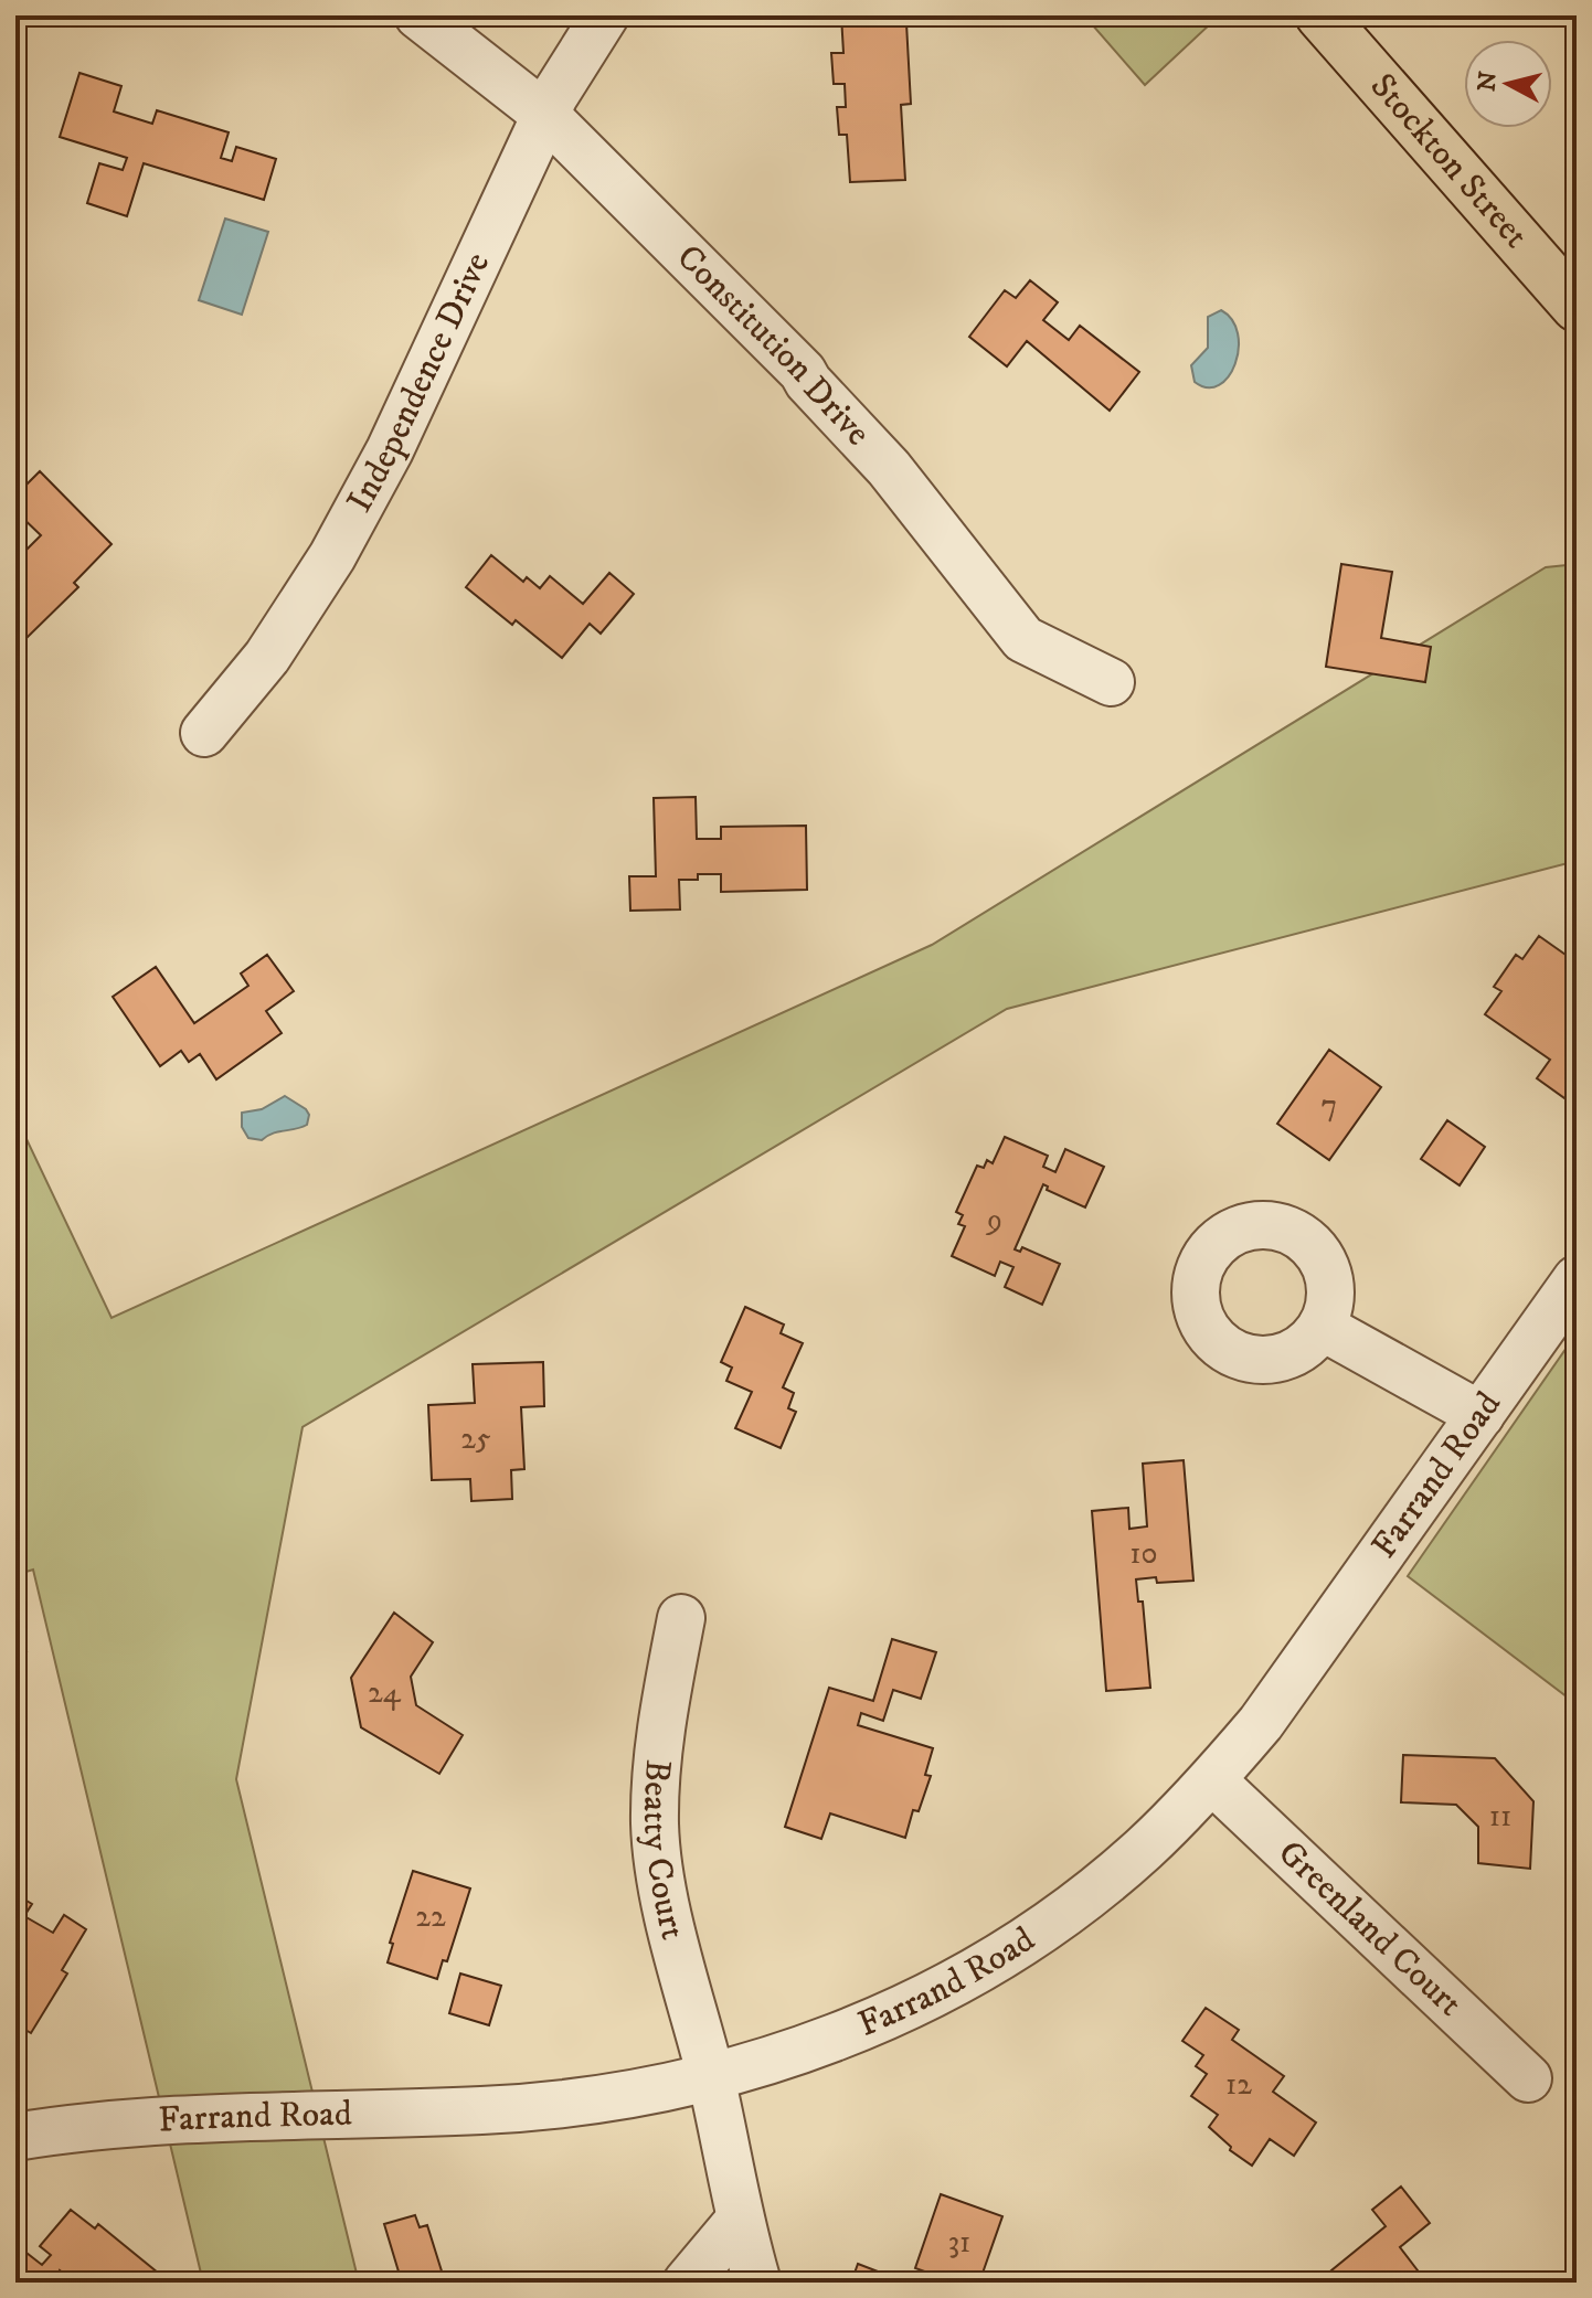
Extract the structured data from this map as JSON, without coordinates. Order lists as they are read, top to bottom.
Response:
{
  "streets": {
    "highway": ["Stockton Street"],
    "street": [
      "Constitution Drive",
      "Independence Drive",
      "Farrand Road",
      "Beatty Court",
      "Greenland Court"
    ]
  },
  "crossings": [
    ["Constitution Drive", "Independence Drive"],
    ["Farrand Road", "Beatty Court"],
    ["Farrand Road", "Greenland Court"]
  ],
  "house_numbers": [
    "7",
    "9",
    "25",
    "10",
    "24",
    "11",
    "22",
    "12",
    "31"
  ],
  "north": "left"
}
